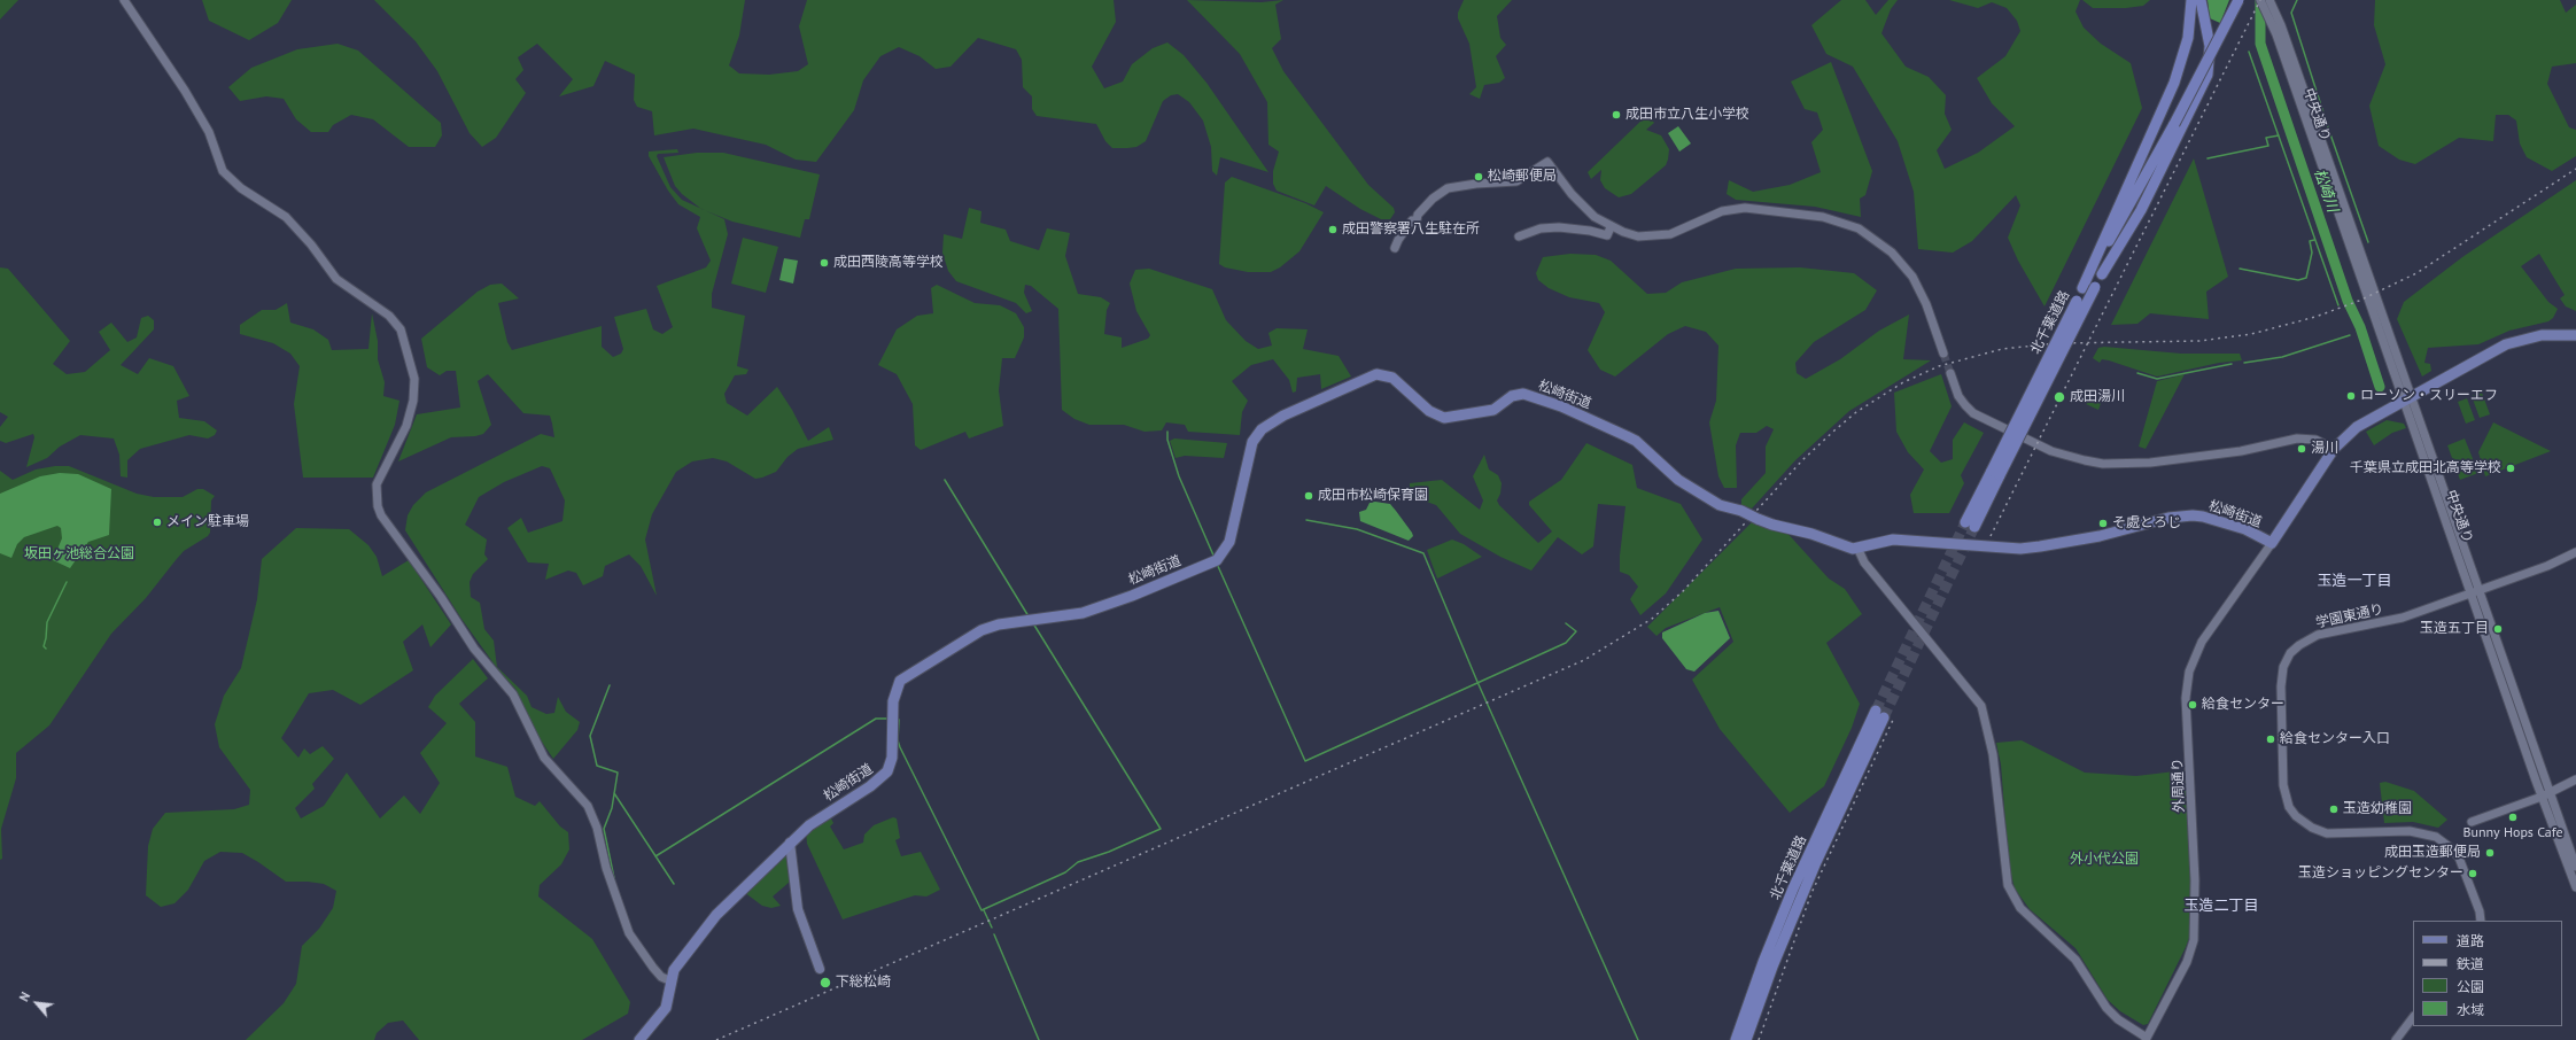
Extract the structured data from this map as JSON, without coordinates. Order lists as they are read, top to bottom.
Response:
{
  "streets": {
    "highway": ["北千葉道路"],
    "main road": ["松崎街道"],
    "street": ["中央通り", "学園東通り", "外周通り"]
  },
  "crossings": [
    ["中央通り", "松崎街道"],
    ["中央通り", "学園東通り"],
    ["松崎街道", "外周通り"]
  ],
  "districts": ["玉造一丁目", "玉造二丁目"],
  "water": ["松崎川"],
  "parks": ["坂田ヶ池総合公園", "外小代公園"],
  "places": [
    "成田市立八生小学校",
    "松崎郵便局",
    "成田警察署八生駐在所",
    "成田西陵高等学校",
    "ローソン・スリーエフ",
    "成田湯川",
    "湯川",
    "千葉県立成田北高等学校",
    "成田市松崎保育園",
    "メイン駐車場",
    "そ處とろじ",
    "玉造五丁目",
    "給食センター",
    "給食センター入口",
    "玉造幼稚園",
    "Bunny Hops Cafe",
    "成田玉造郵便局",
    "玉造ショッピングセンター",
    "下総松崎"
  ],
  "legend": [
    "道路",
    "鉄道",
    "公園",
    "水域"
  ],
  "north": "top left"
}
